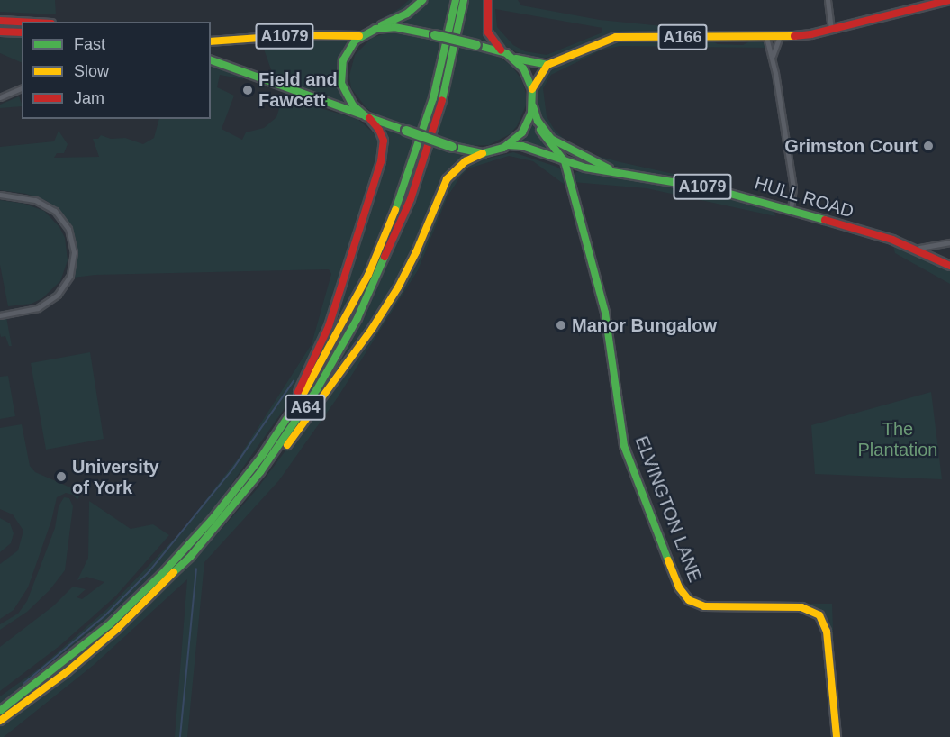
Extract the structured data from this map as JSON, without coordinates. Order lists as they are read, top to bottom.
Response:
{
  "streets": {
    "main road": [
      "A1079",
      "A166",
      "HULL ROAD",
      "A64",
      "ELVINGTON LANE"
    ]
  },
  "crossings": [
    ["HULL ROAD", "ELVINGTON LANE"]
  ],
  "parks": ["The Plantation"],
  "places": [
    "Field and Fawcett",
    "Grimston Court",
    "Manor Bungalow",
    "University of York"
  ],
  "legend": ["Fast", "Slow", "Jam"]
}
